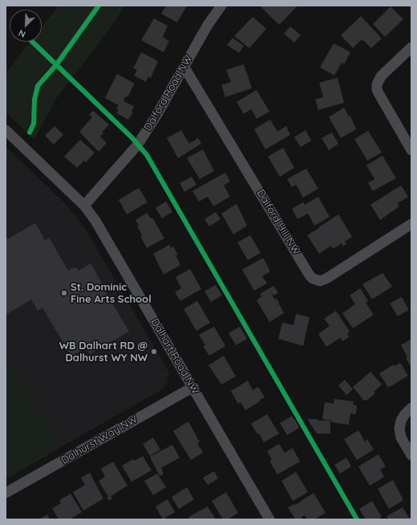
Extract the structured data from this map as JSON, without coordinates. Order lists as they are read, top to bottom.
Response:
{
  "streets": {
    "street": [
      "Dalford Road NW",
      "Dalford Hill NW",
      "Dalhart Road NW",
      "Dalhurst Way NW"
    ]
  },
  "crossings": [
    ["Dalford Road NW", "Dalford Hill NW"],
    ["Dalford Road NW", "Dalhart Road NW"],
    ["Dalhart Road NW", "Dalhurst Way NW"]
  ],
  "places": ["St. Dominic Fine Arts School", "WB Dalhart RD @ Dalhurst WY NW"],
  "north": "bottom left"
}
